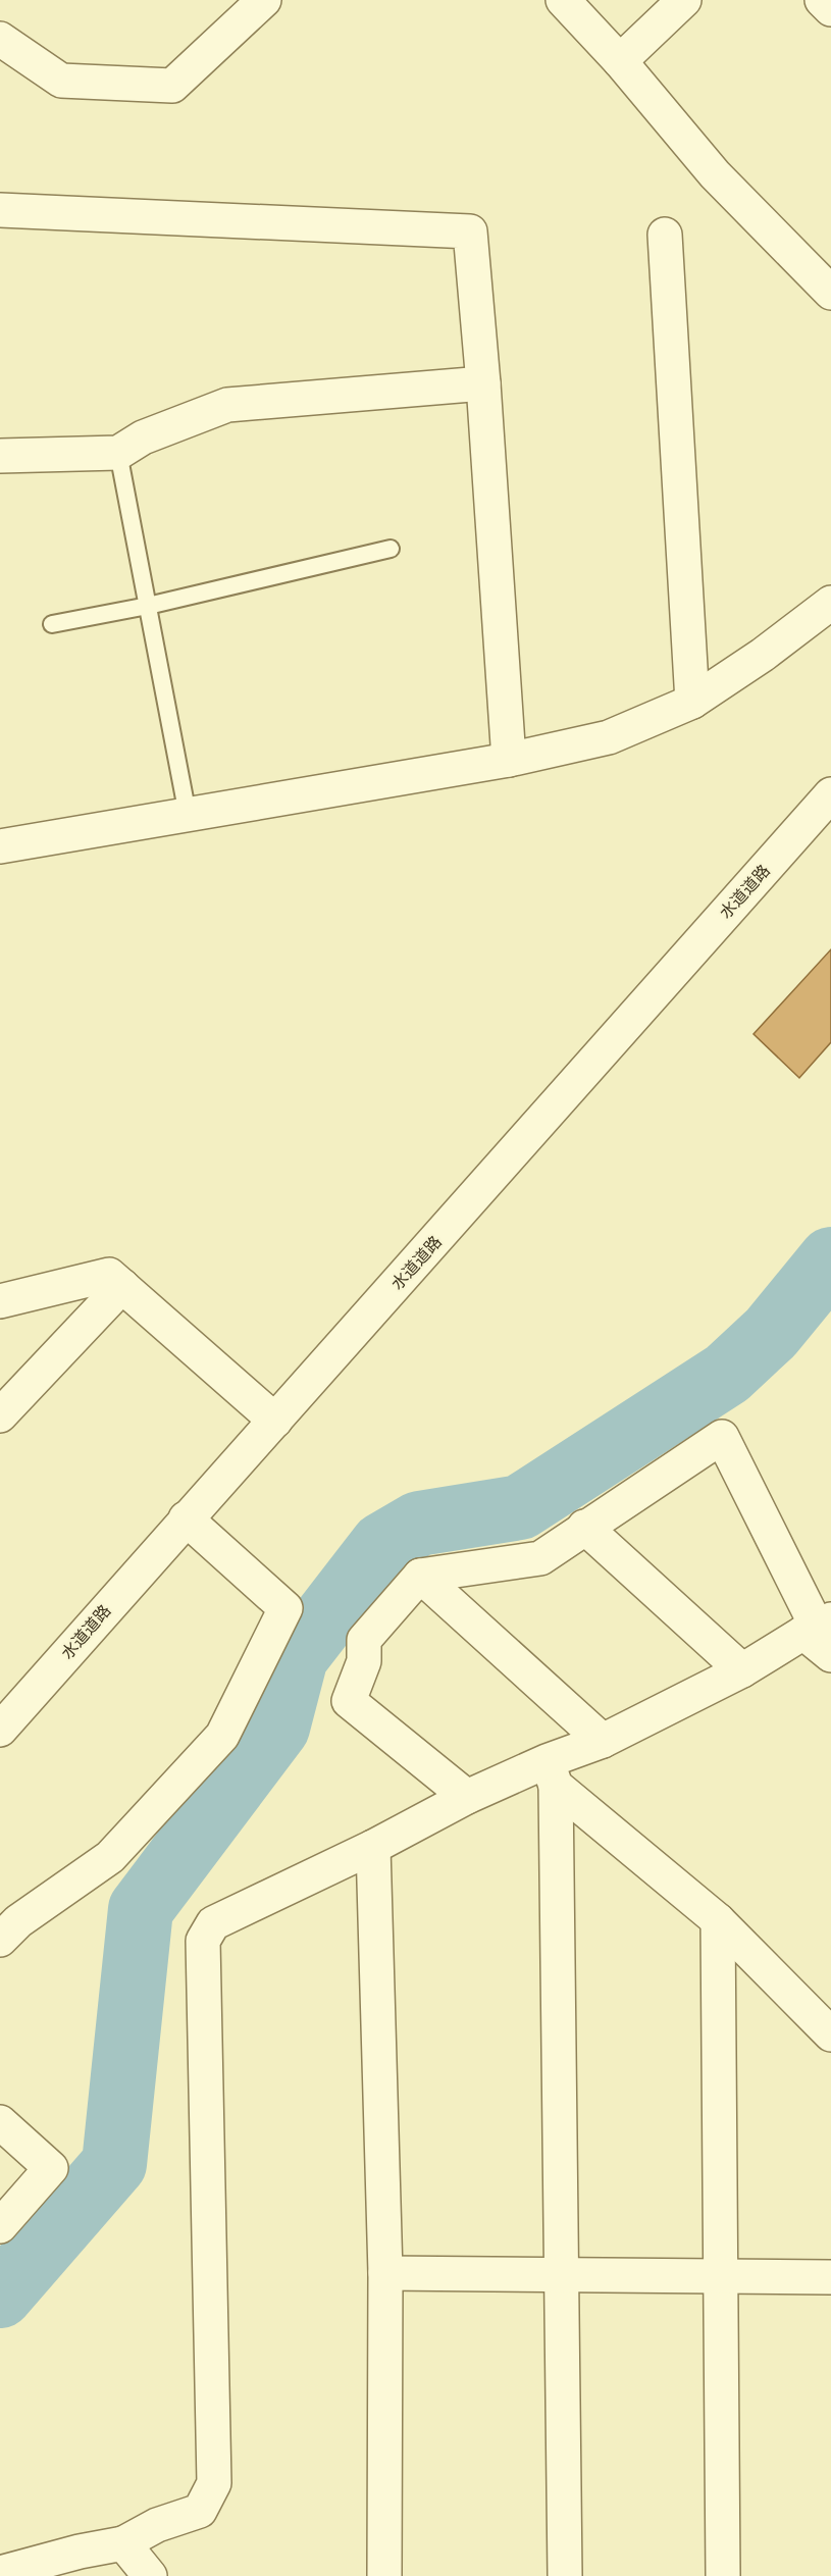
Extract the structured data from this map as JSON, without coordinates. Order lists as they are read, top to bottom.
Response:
{
  "streets": {
    "street": ["水道道路"]
  }
}
